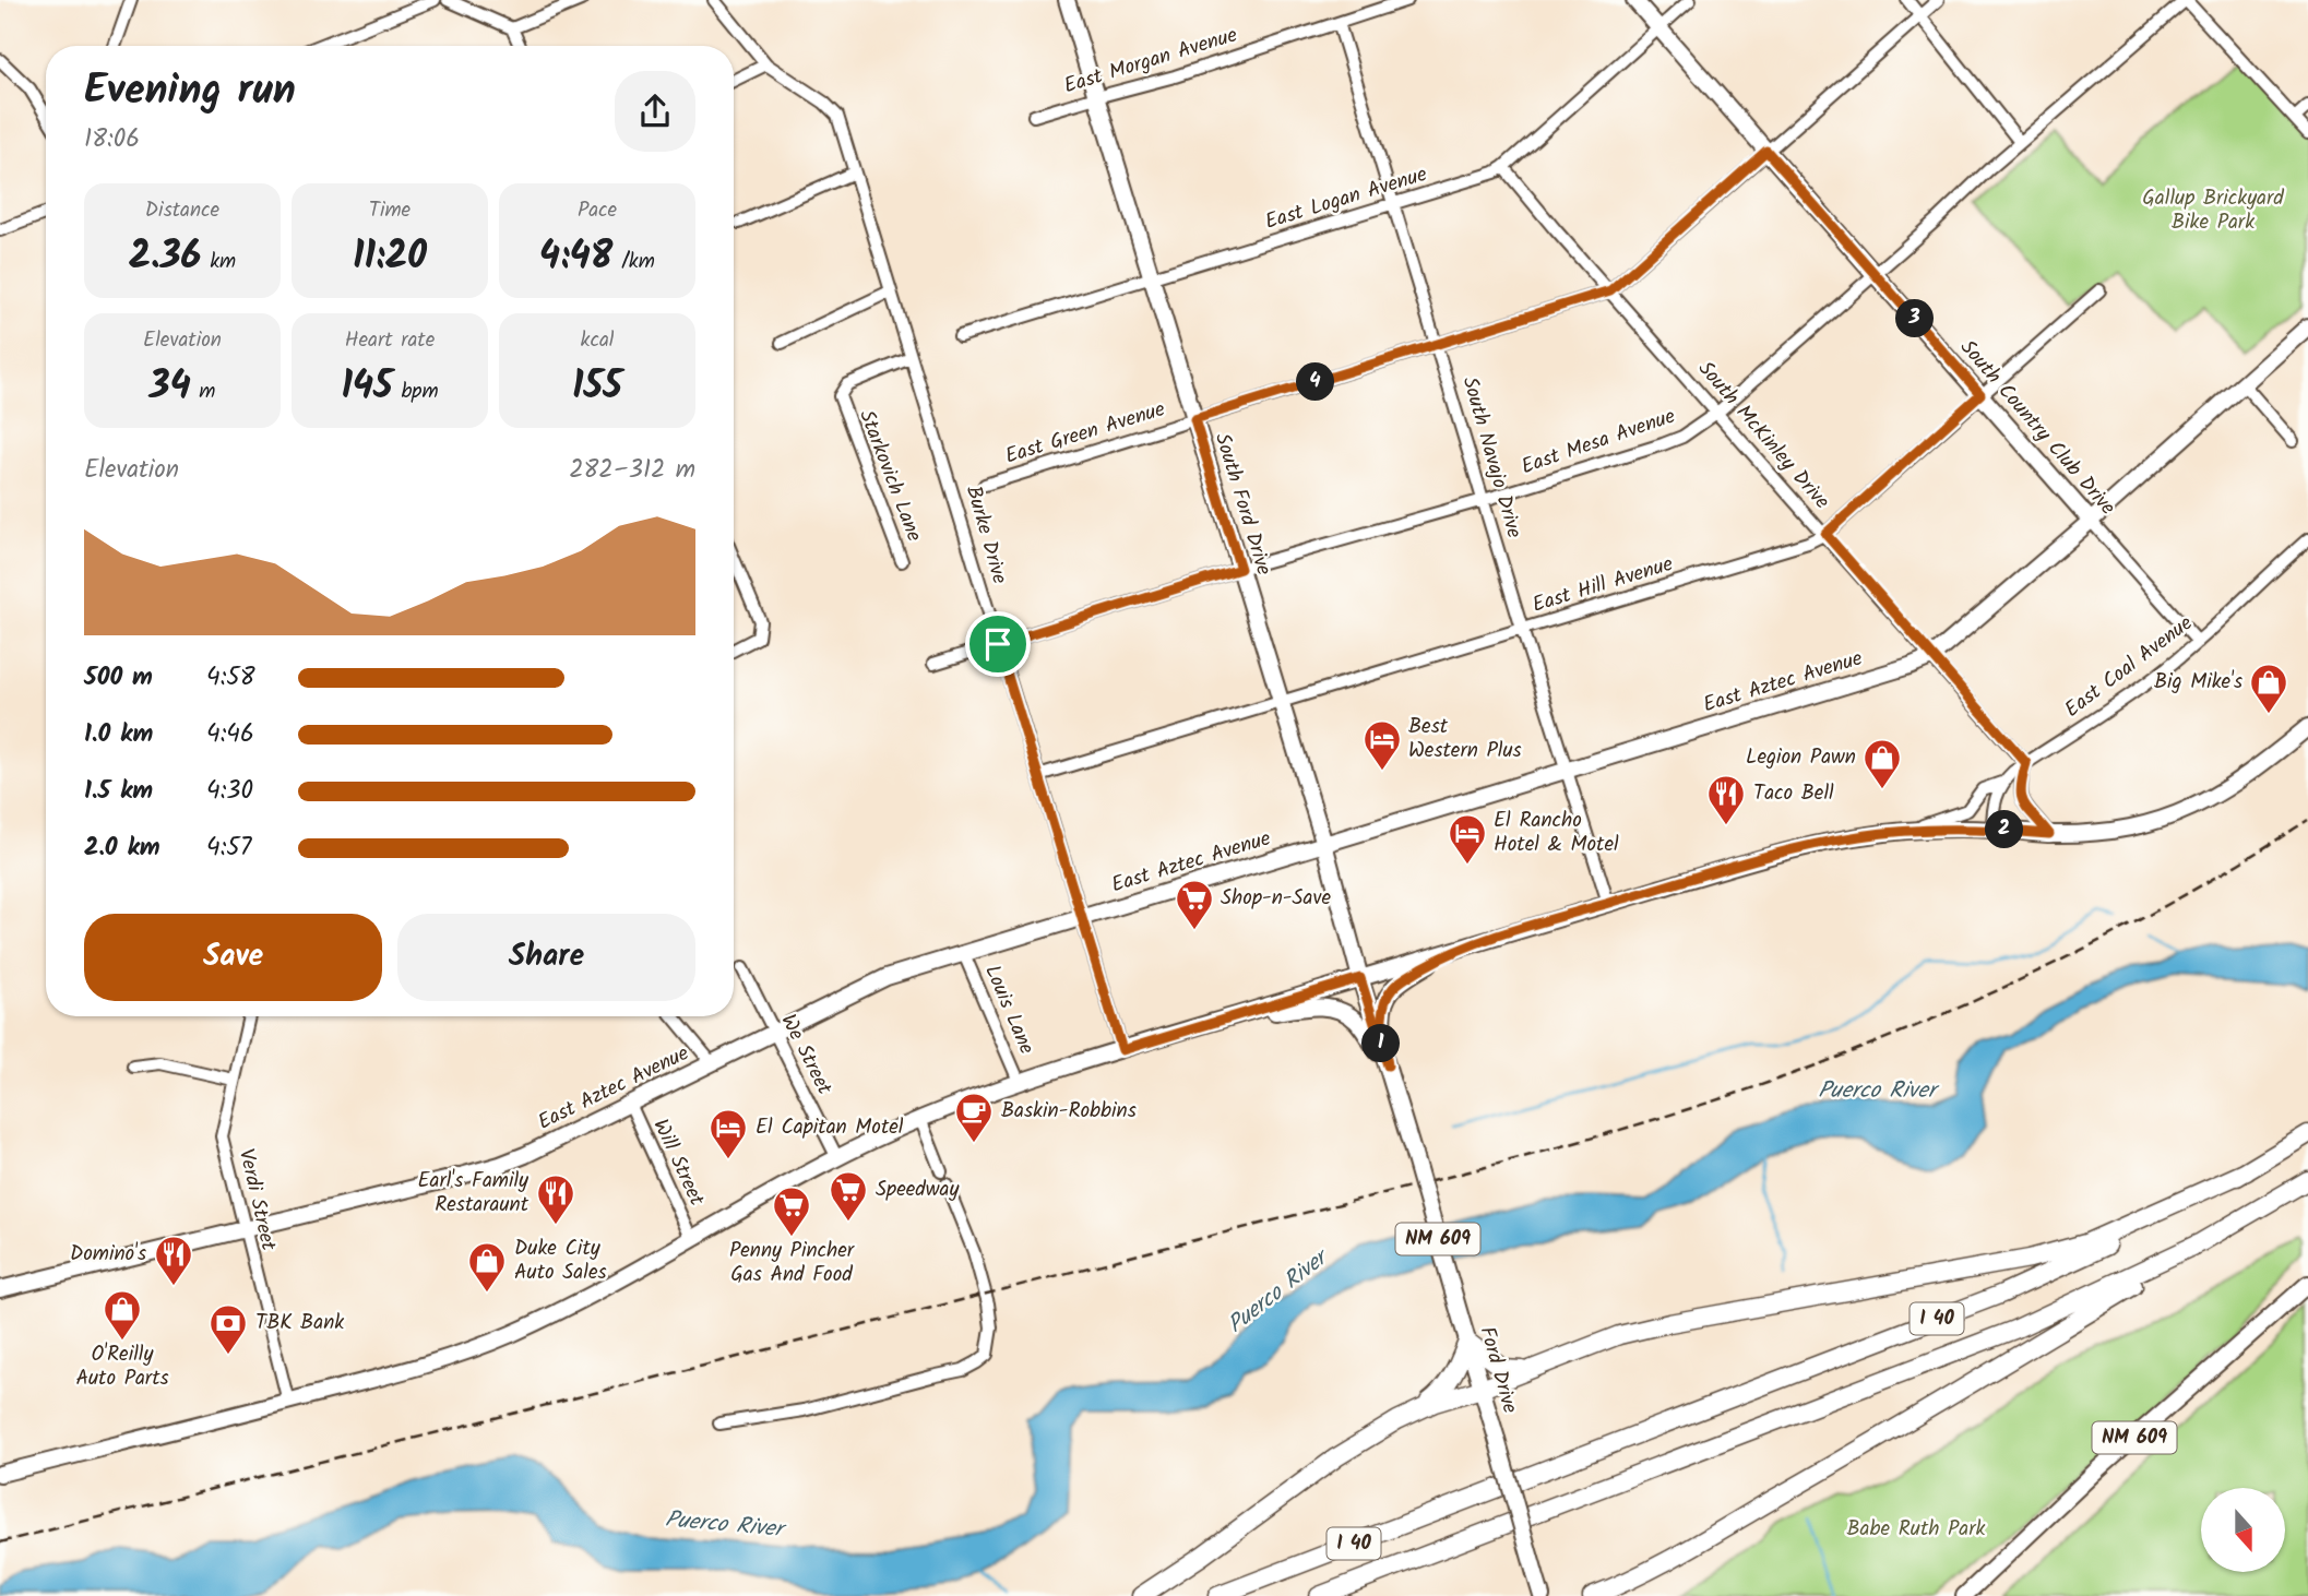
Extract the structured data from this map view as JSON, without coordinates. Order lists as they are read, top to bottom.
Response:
{
  "streets": {
    "highway": ["I 40"],
    "main road": [
      "South Country Club Drive",
      "South Ford Drive",
      "East Aztec Avenue",
      "NM 609",
      "Ford Drive"
    ],
    "street": [
      "East Morgan Avenue",
      "East Logan Avenue",
      "East Green Avenue",
      "South McKinley Drive",
      "East Mesa Avenue",
      "South Navajo Drive",
      "Starkovich Lane",
      "Burke Drive",
      "East Hill Avenue",
      "East Coal Avenue",
      "Louis Lane",
      "We Street",
      "Will Street",
      "Verdi Street"
    ]
  },
  "crossings": [
    ["East Morgan Avenue", "South Navajo Drive"],
    ["East Morgan Avenue", "South Ford Drive"],
    ["East Logan Avenue", "South Country Club Drive"],
    ["East Logan Avenue", "South McKinley Drive"],
    ["East Logan Avenue", "South Navajo Drive"],
    ["East Logan Avenue", "South Ford Drive"],
    ["South Country Club Drive", "East Green Avenue"],
    ["South Country Club Drive", "East Mesa Avenue"],
    ["South Country Club Drive", "East Hill Avenue"],
    ["South Country Club Drive", "East Coal Avenue"],
    ["South Country Club Drive", "East Aztec Avenue"],
    ["East Green Avenue", "South McKinley Drive"],
    ["East Green Avenue", "South Navajo Drive"],
    ["East Green Avenue", "South Ford Drive"],
    ["South McKinley Drive", "East Mesa Avenue"],
    ["South McKinley Drive", "East Hill Avenue"],
    ["South McKinley Drive", "East Coal Avenue"],
    ["South McKinley Drive", "East Aztec Avenue"],
    ["East Mesa Avenue", "South Navajo Drive"],
    ["East Mesa Avenue", "South Ford Drive"],
    ["East Mesa Avenue", "Burke Drive"],
    ["South Navajo Drive", "East Hill Avenue"],
    ["South Navajo Drive", "East Aztec Avenue"],
    ["Starkovich Lane", "Burke Drive"],
    ["South Ford Drive", "East Hill Avenue"],
    ["South Ford Drive", "East Aztec Avenue"],
    ["South Ford Drive", "NM 609"],
    ["Burke Drive", "East Hill Avenue"],
    ["Burke Drive", "East Aztec Avenue"],
    ["East Aztec Avenue", "Louis Lane"],
    ["East Aztec Avenue", "We Street"],
    ["East Aztec Avenue", "Will Street"],
    ["East Aztec Avenue", "Verdi Street"],
    ["NM 609", "Ford Drive"]
  ],
  "water": ["Puerco River"],
  "parks": ["Gallup Brickyard Bike Park", "Babe Ruth Park"],
  "places": {
    "shop": [
      "Big Mike's",
      "Legion Pawn",
      "Duke City Auto Sales",
      "O'Reilly Auto Parts"
    ],
    "hotel": ["Best Western Plus", "El Rancho Hotel & Motel", "El Capitan Motel"],
    "restaurant": ["Taco Bell", "Earl's Family Restaraunt", "Domino's"],
    "supermarket": ["Shop-n-Save", "Speedway", "Penny Pincher Gas And Food"],
    "cafe": ["Baskin-Robbins"],
    "bank": ["TBK Bank"]
  },
  "north": "bottom",
  "page": {
    "heading": ["Evening run", "18:06"],
    "stats": [
      ["Distance", "2.36 km"],
      ["Time", "11:20"],
      ["Pace", "4:48 /km"],
      ["Elevation", "34 m"],
      ["Heart rate", "145 bpm"],
      ["kcal", "155"]
    ],
    "pins": [
      "3",
      "4",
      "2",
      "1"
    ],
    "chart": ["Elevation", "282–312 m"],
    "list": [
      {
        "name": "500 m",
        "note": "4:58"
      },
      {
        "name": "1.0 km",
        "note": "4:46"
      },
      {
        "name": "1.5 km",
        "note": "4:30"
      },
      {
        "name": "2.0 km",
        "note": "4:57"
      }
    ],
    "buttons": ["Save", "Share"]
  }
}
